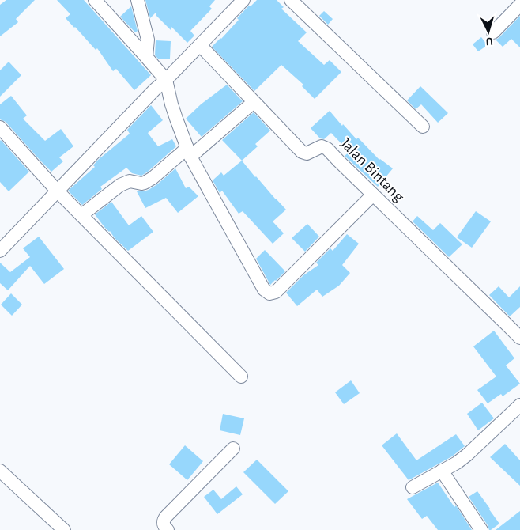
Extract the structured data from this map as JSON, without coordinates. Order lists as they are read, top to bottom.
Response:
{
  "streets": {
    "street": ["Jalan Bintang"]
  },
  "north": "bottom"
}
